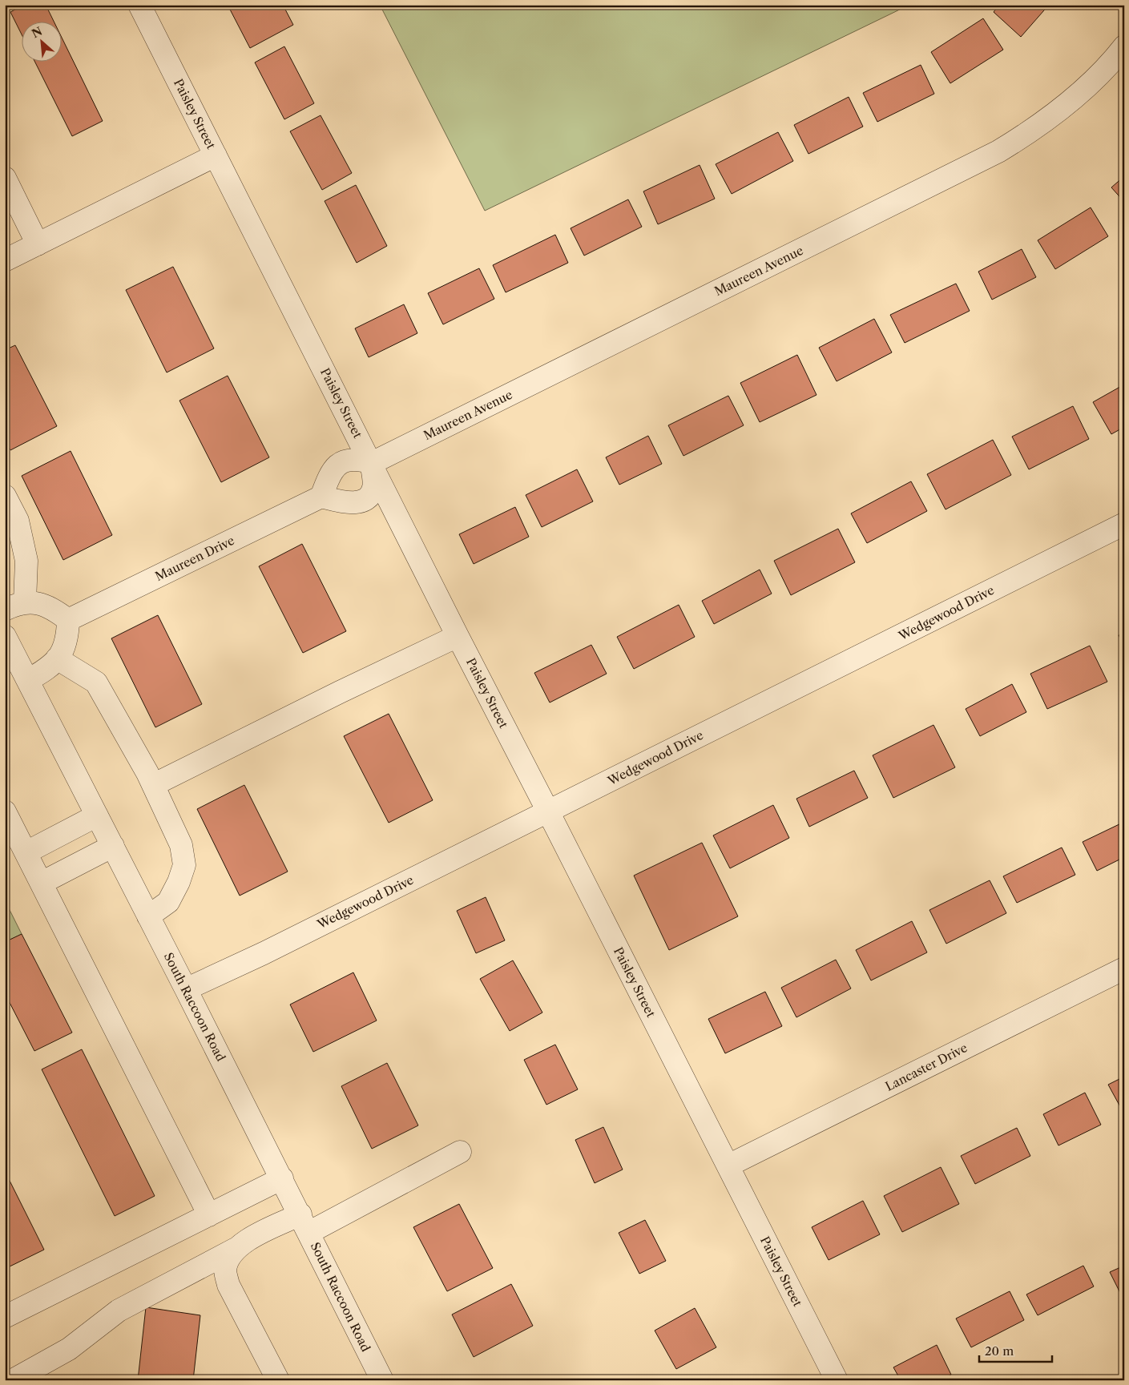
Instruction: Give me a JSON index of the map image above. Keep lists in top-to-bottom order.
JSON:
{
  "streets": {
    "street": [
      "Paisley Street",
      "Maureen Avenue",
      "Maureen Drive",
      "Wedgewood Drive",
      "South Raccoon Road",
      "Lancaster Drive"
    ]
  },
  "crossings": [
    ["Paisley Street", "Maureen Avenue"],
    ["Paisley Street", "Maureen Drive"],
    ["Paisley Street", "Wedgewood Drive"],
    ["Paisley Street", "Lancaster Drive"],
    ["Maureen Avenue", "Maureen Drive"],
    ["Wedgewood Drive", "South Raccoon Road"]
  ],
  "scale_bar": "20 m",
  "north": "top left"
}
